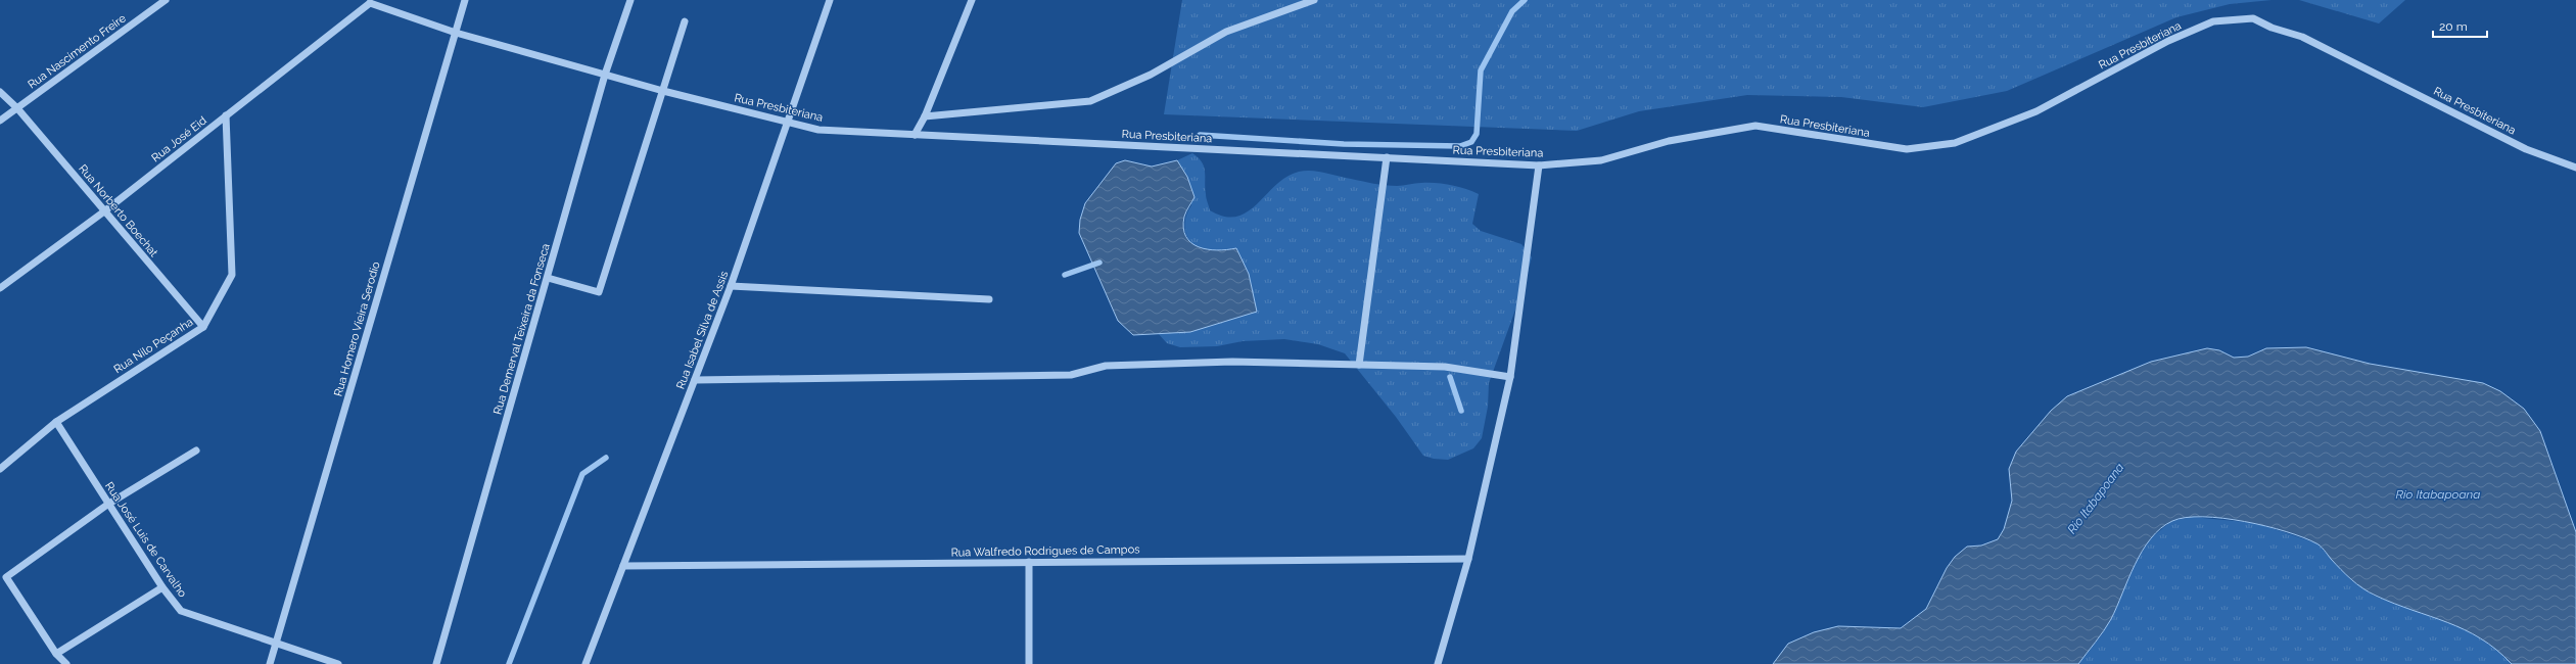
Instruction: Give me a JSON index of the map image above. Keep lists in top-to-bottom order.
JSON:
{
  "streets": {
    "street": [
      "Rua Presbiteriana",
      "Rua Nascimento Freire",
      "Rua José Eid",
      "Rua Norberto Boechat",
      "Rua Homero Vieira Serodio",
      "Rua Demerval Teixeira da Fonseca",
      "Rua Isabel Silva de Assis",
      "Rua Nilo Peçanha",
      "Rua José Luis de Carvalho",
      "Rua Walfredo Rodrigues de Campos"
    ]
  },
  "crossings": [
    ["Rua Presbiteriana", "Rua José Eid"],
    ["Rua Presbiteriana", "Rua Homero Vieira Serodio"],
    ["Rua Presbiteriana", "Rua Demerval Teixeira da Fonseca"],
    ["Rua Presbiteriana", "Rua Isabel Silva de Assis"],
    ["Rua Nascimento Freire", "Rua Norberto Boechat"],
    ["Rua José Eid", "Rua Norberto Boechat"],
    ["Rua José Eid", "Rua Nilo Peçanha"],
    ["Rua Norberto Boechat", "Rua Nilo Peçanha"],
    ["Rua Homero Vieira Serodio", "Rua José Luis de Carvalho"],
    ["Rua Isabel Silva de Assis", "Rua Walfredo Rodrigues de Campos"],
    ["Rua Nilo Peçanha", "Rua José Luis de Carvalho"]
  ],
  "water": ["Rio Itabapoana"],
  "scale_bar": "20 m"
}
